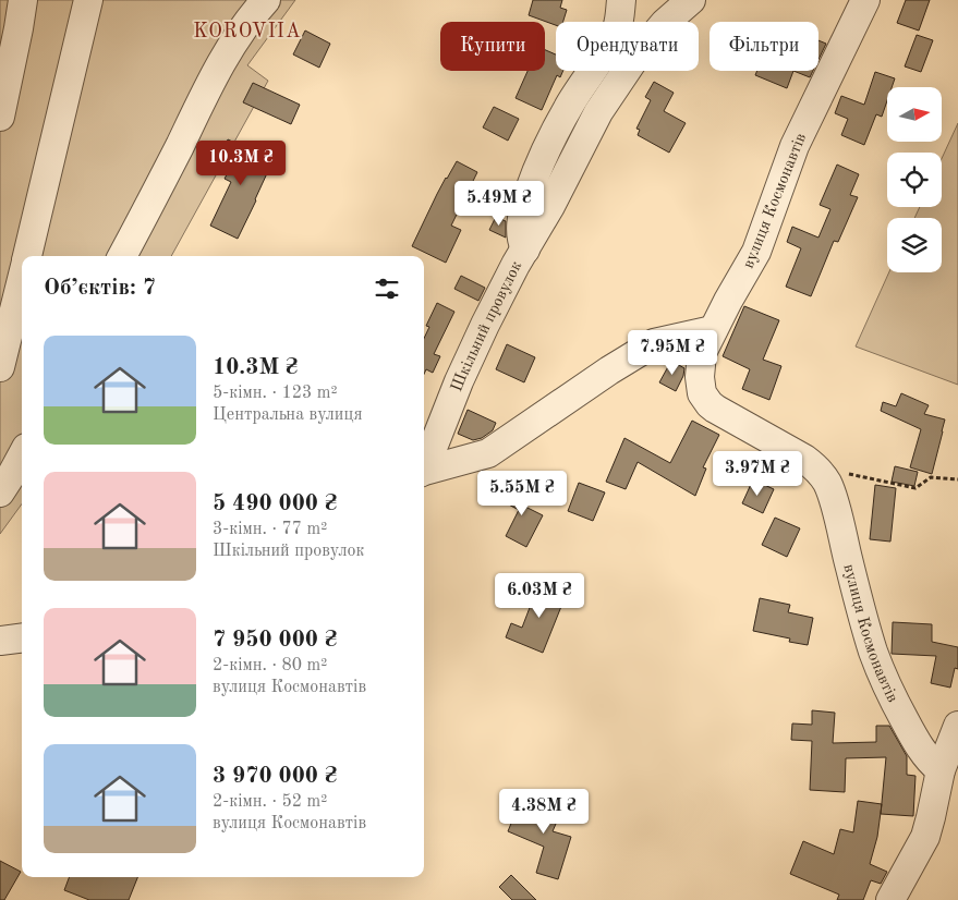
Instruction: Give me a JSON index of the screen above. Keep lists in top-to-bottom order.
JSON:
{
  "streets": {
    "street": ["вулиця Космонавтів", "Шкільний провулок"]
  },
  "districts": ["KOROVIIA"],
  "north": "right",
  "page": {
    "chip": ["Купити", "Орендувати", "Фільтри"],
    "price": [
      "10.3M ₴",
      "5.49M ₴",
      "7.95M ₴",
      "3.97M ₴",
      "5.55M ₴",
      "6.03M ₴",
      "4.38M ₴"
    ],
    "heading": "Об’єктів: 7",
    "list": [
      {
        "name": "10.3M ₴",
        "note": "5-кімн. · 123 m² · Центральна вулиця"
      },
      {
        "name": "5 490 000 ₴",
        "note": "3-кімн. · 77 m² · Шкільний провулок"
      },
      {
        "name": "7 950 000 ₴",
        "note": "2-кімн. · 80 m² · вулиця Космонавтів"
      },
      {
        "name": "3 970 000 ₴",
        "note": "2-кімн. · 52 m² · вулиця Космонавтів"
      }
    ]
  }
}
